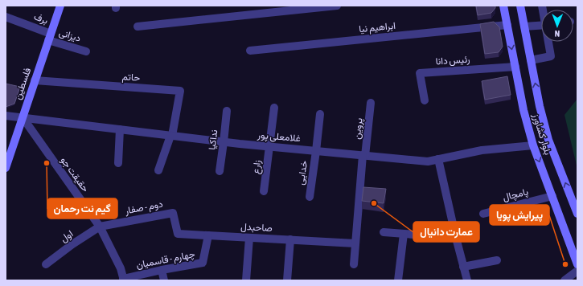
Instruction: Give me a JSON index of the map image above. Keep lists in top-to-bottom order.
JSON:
{
  "streets": {
    "main road": ["فلسطین", "بلوار کشاورز"],
    "street": [
      "برف",
      "ابراهیم نیا",
      "دیزانی",
      "رئیس دانا",
      "حاتم",
      "پروین",
      "غلامعلی پور",
      "نداکیا",
      "زارع",
      "خدایی",
      "حقیقت جو",
      "پامچال",
      "دوم - صفار",
      "صاحبدل",
      "اول",
      "چهارم - قاسمیان"
    ]
  },
  "crossings": [
    ["برف", "دیزانی"],
    ["برف", "فلسطین"],
    ["ابراهیم نیا", "بلوار کشاورز"],
    ["دیزانی", "فلسطین"],
    ["رئیس دانا", "بلوار کشاورز"],
    ["حاتم", "فلسطین"],
    ["حاتم", "غلامعلی پور"],
    ["فلسطین", "غلامعلی پور"],
    ["فلسطین", "حقیقت جو"],
    ["پروین", "غلامعلی پور"],
    ["بلوار کشاورز", "غلامعلی پور"],
    ["بلوار کشاورز", "پامچال"],
    ["غلامعلی پور", "نداکیا"],
    ["غلامعلی پور", "زارع"],
    ["غلامعلی پور", "خدایی"],
    ["غلامعلی پور", "حقیقت جو"],
    ["حقیقت جو", "دوم - صفار"],
    ["حقیقت جو", "اول"],
    ["حقیقت جو", "چهارم - قاسمیان"],
    ["دوم - صفار", "صاحبدل"],
    ["دوم - صفار", "اول"],
    ["صاحبدل", "چهارم - قاسمیان"]
  ],
  "places": ["گیم نت رحمان", "عمارت دانیال", "پیرایش پویا"],
  "north": "bottom"
}
